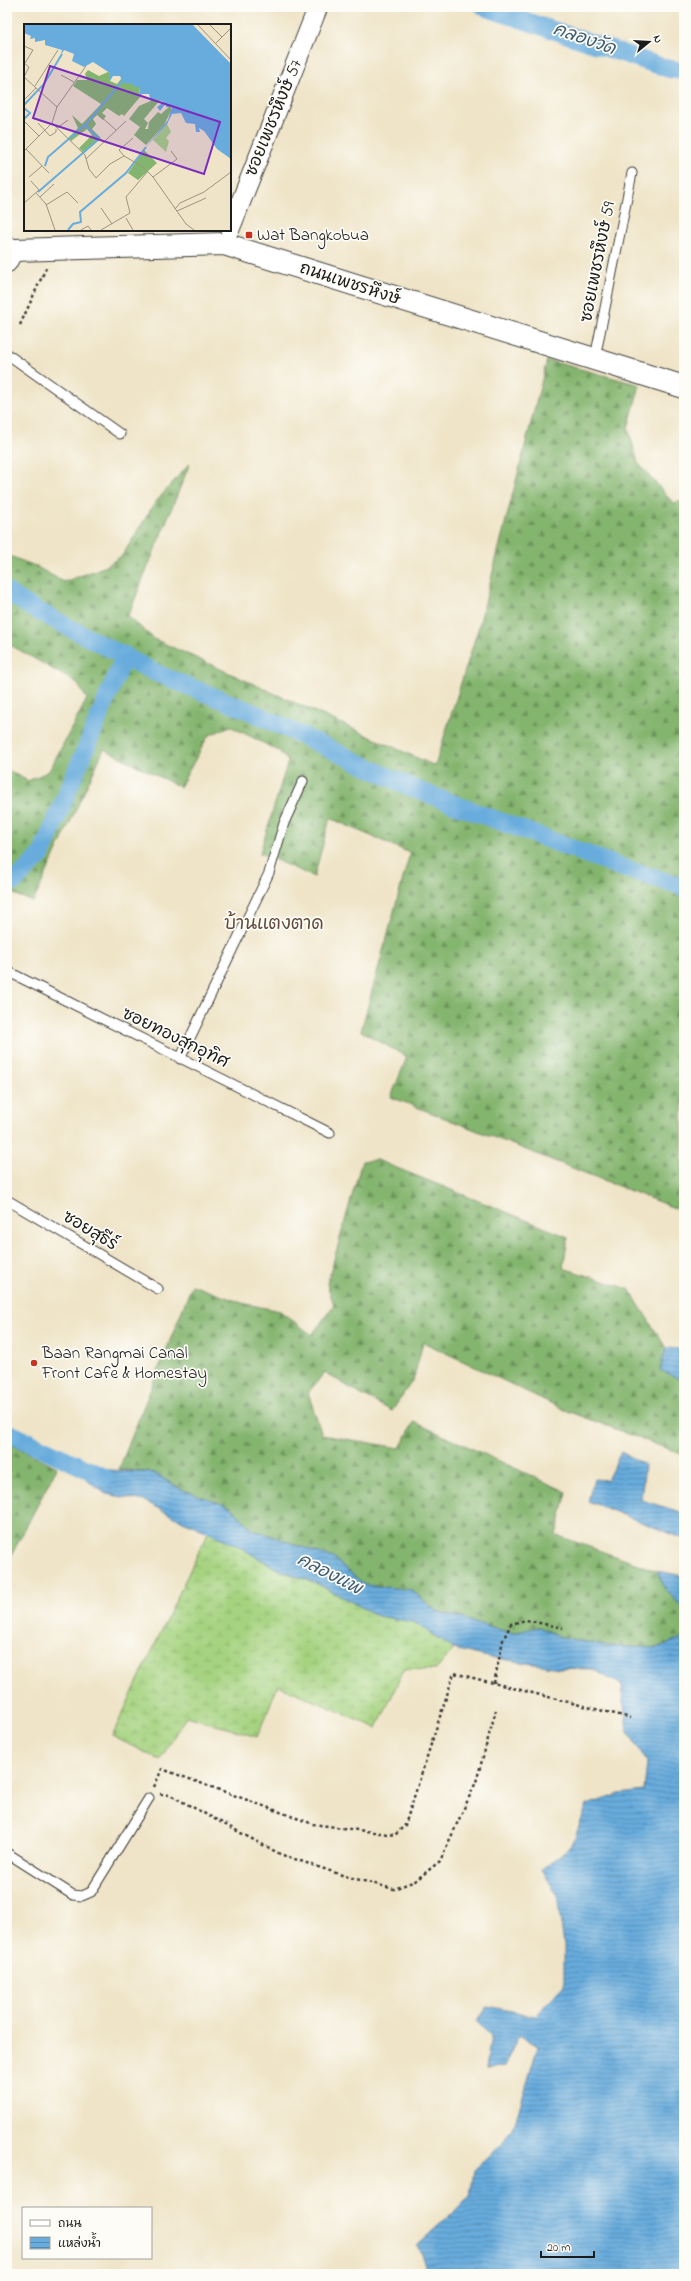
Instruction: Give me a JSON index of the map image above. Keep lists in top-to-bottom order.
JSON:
{
  "streets": {
    "main road": ["ถนนเพชรหึงษ์"],
    "street": ["ซอยเพชรหึงษ์ 57"],
    "lane": ["ซอยเพชรหึงษ์ 59", "ซอยทองสุกอุทิศ", "ซอยสุธีร์"]
  },
  "crossings": [
    ["ซอยเพชรหึงษ์ 59", "ถนนเพชรหึงษ์"]
  ],
  "districts": ["บ้านแตงตาด"],
  "water": ["คลองวัด", "คลองแพ"],
  "places": {
    "transit": ["Wat Bangkobua"],
    "other": ["Baan Rangmai Canal Front Cafe & Homestay"]
  },
  "legend": ["ถนน", "แหล่งน้ำ"],
  "scale_bar": "20 m",
  "north": "right"
}
